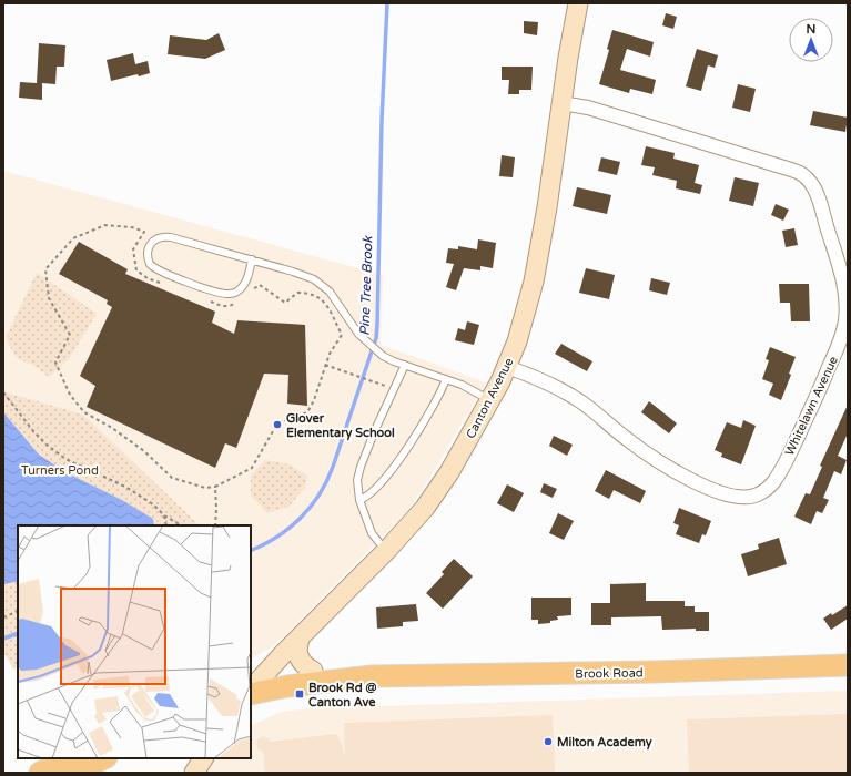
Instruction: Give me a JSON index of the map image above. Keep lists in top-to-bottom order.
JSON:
{
  "streets": {
    "main road": ["Brook Road"],
    "street": ["Canton Avenue", "Whitelawn Avenue"]
  },
  "crossings": [
    ["Canton Avenue", "Whitelawn Avenue"],
    ["Canton Avenue", "Brook Road"]
  ],
  "water": ["Pine Tree Brook"],
  "parks": ["Turners Pond"],
  "places": {
    "other": ["Glover Elementary School", "Milton Academy"],
    "transit": ["Brook Rd @ Canton Ave"]
  },
  "north": "top"
}
